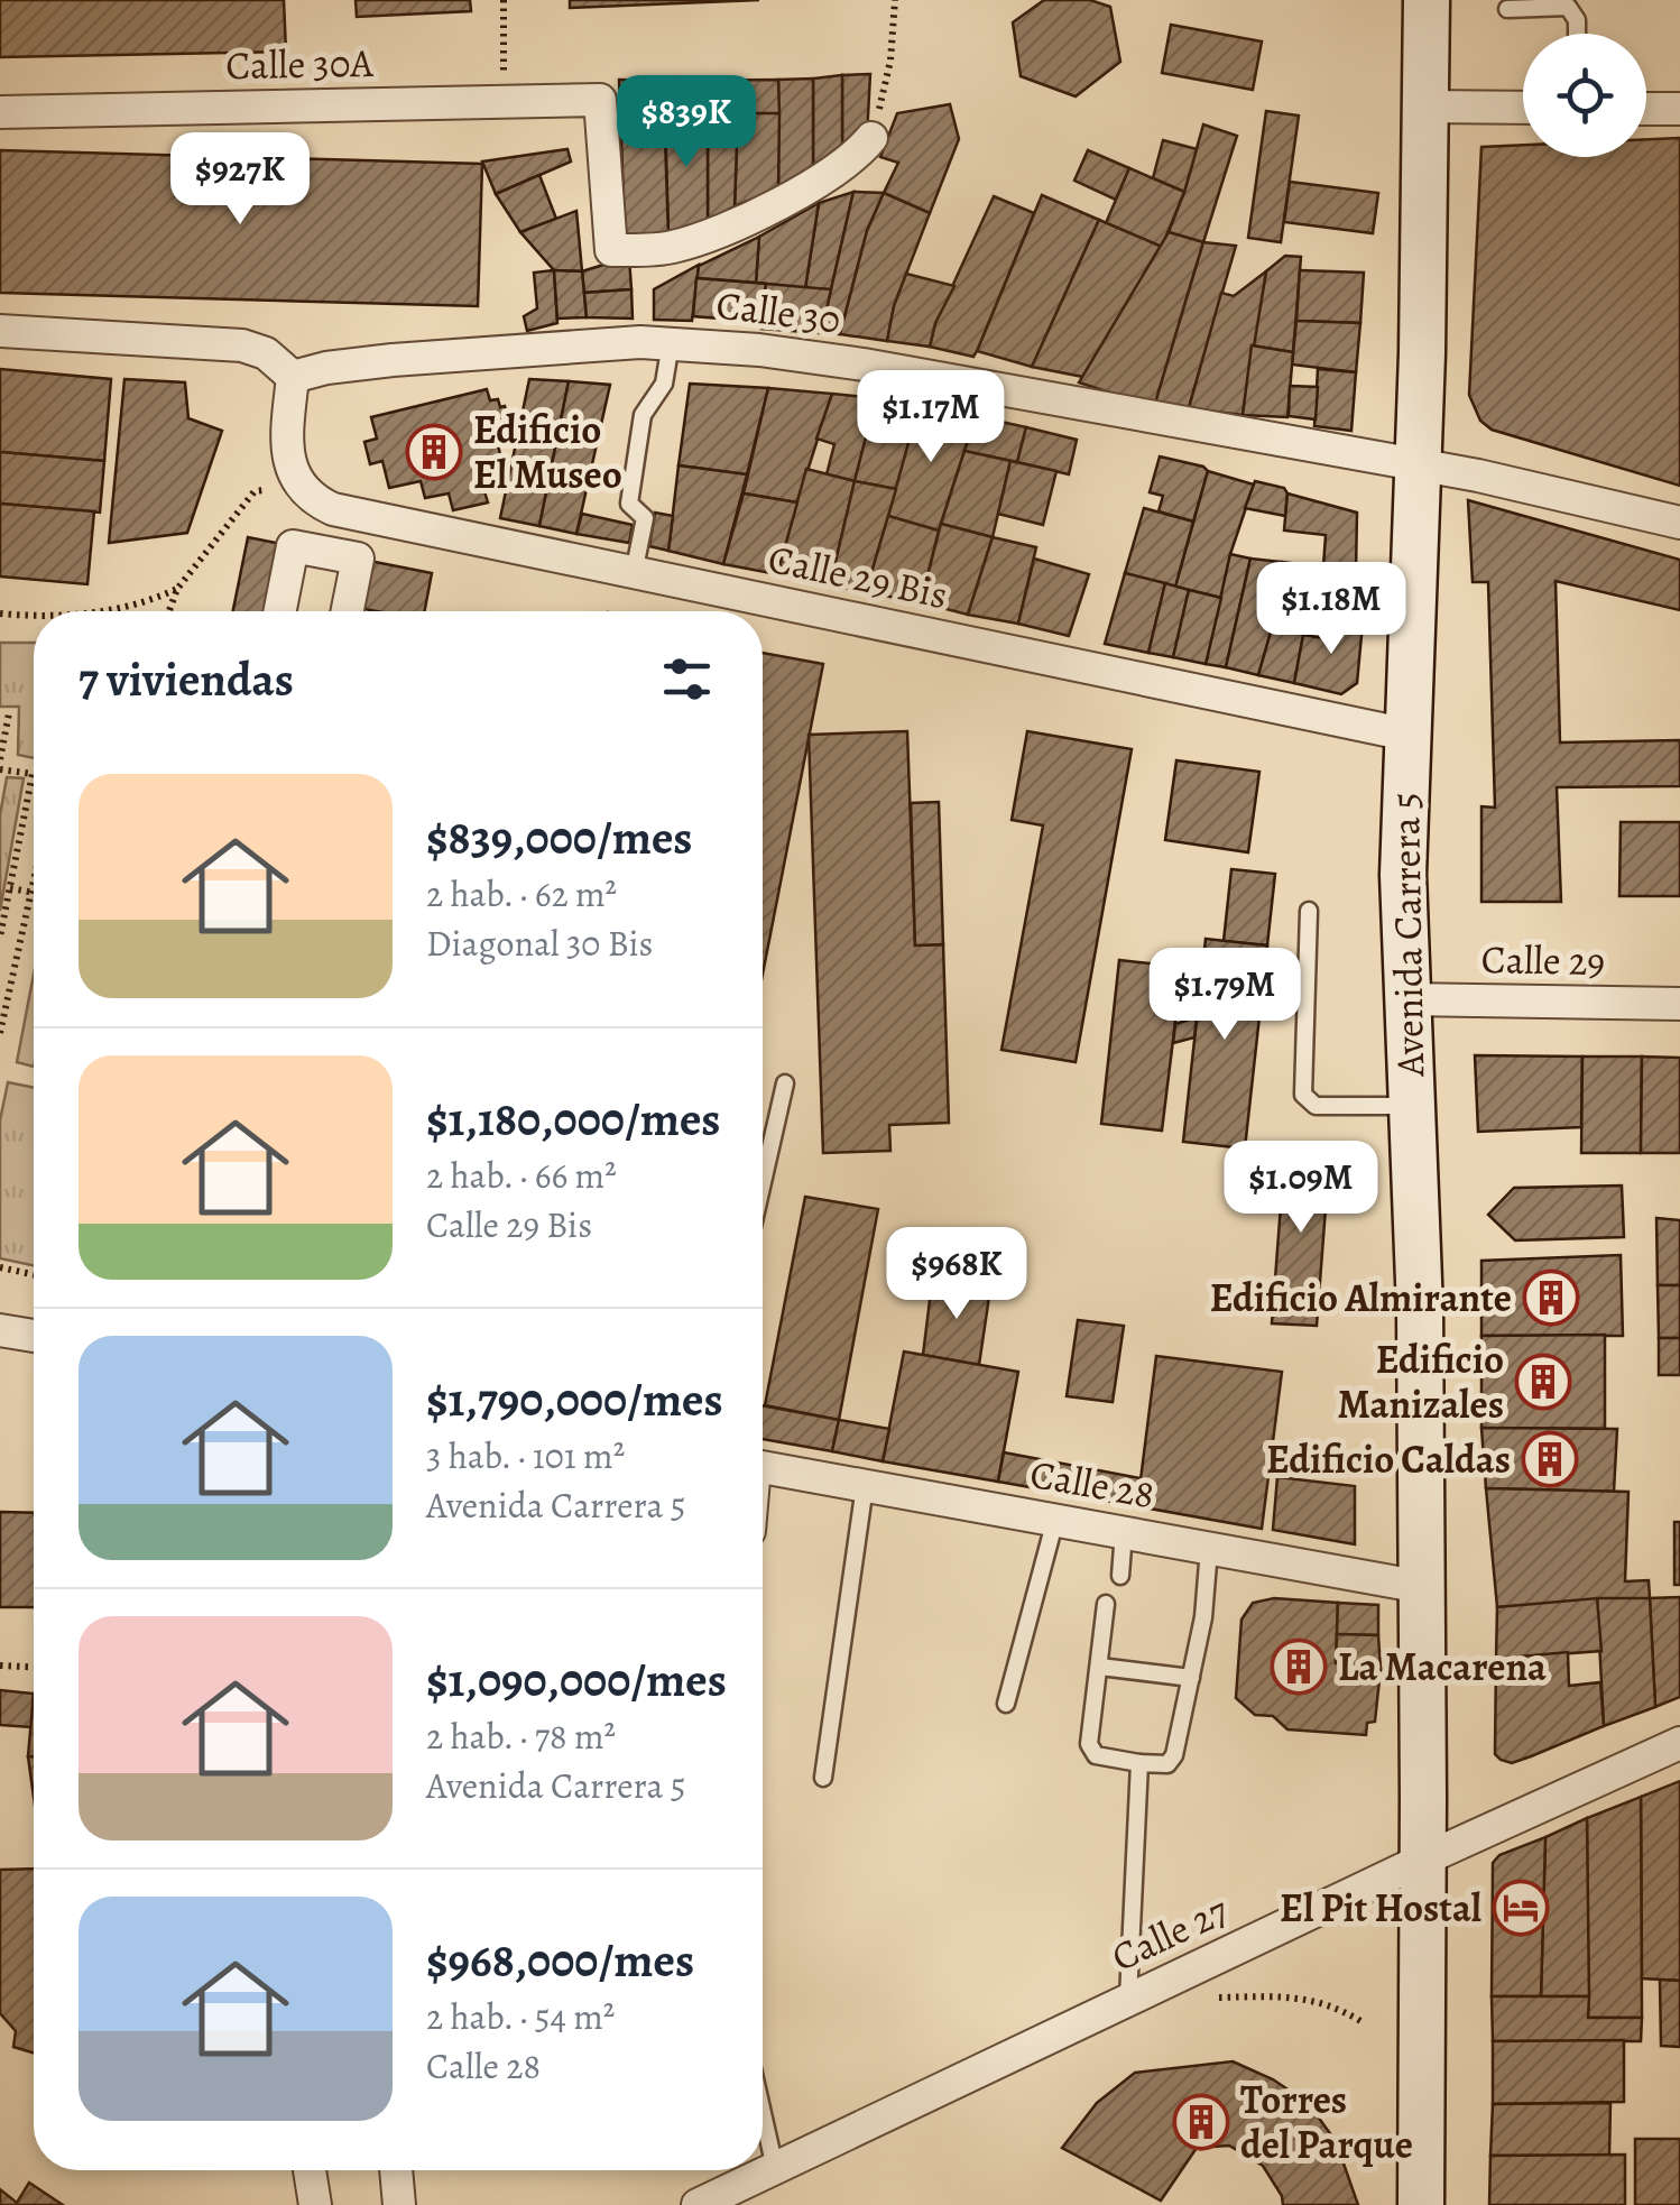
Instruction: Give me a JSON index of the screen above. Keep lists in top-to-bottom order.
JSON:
{
  "streets": {
    "main road": ["Avenida Carrera 5"],
    "street": [
      "Calle 30A",
      "Calle 30",
      "Calle 29 Bis",
      "Calle 29",
      "Calle 28",
      "Calle 27"
    ]
  },
  "crossings": [
    ["Calle 30", "Avenida Carrera 5"],
    ["Calle 29 Bis", "Avenida Carrera 5"],
    ["Avenida Carrera 5", "Calle 29"],
    ["Avenida Carrera 5", "Calle 28"],
    ["Avenida Carrera 5", "Calle 27"]
  ],
  "places": {
    "building": [
      "Edificio El Museo",
      "Edificio Almirante",
      "Edificio Manizales",
      "Edificio Caldas",
      "La Macarena",
      "Torres del Parque"
    ],
    "hotel": ["El Pit Hostal"]
  },
  "page": {
    "price": [
      "$839K",
      "$927K",
      "$1.17M",
      "$1.18M",
      "$1.79M",
      "$1.09M",
      "$968K"
    ],
    "heading": "7 viviendas",
    "list": [
      {
        "name": "$839,000/mes",
        "note": "2 hab. · 62 m² · Diagonal 30 Bis"
      },
      {
        "name": "$1,180,000/mes",
        "note": "2 hab. · 66 m² · Calle 29 Bis"
      },
      {
        "name": "$1,790,000/mes",
        "note": "3 hab. · 101 m² · Avenida Carrera 5"
      },
      {
        "name": "$1,090,000/mes",
        "note": "2 hab. · 78 m² · Avenida Carrera 5"
      },
      {
        "name": "$968,000/mes",
        "note": "2 hab. · 54 m² · Calle 28"
      }
    ]
  }
}
